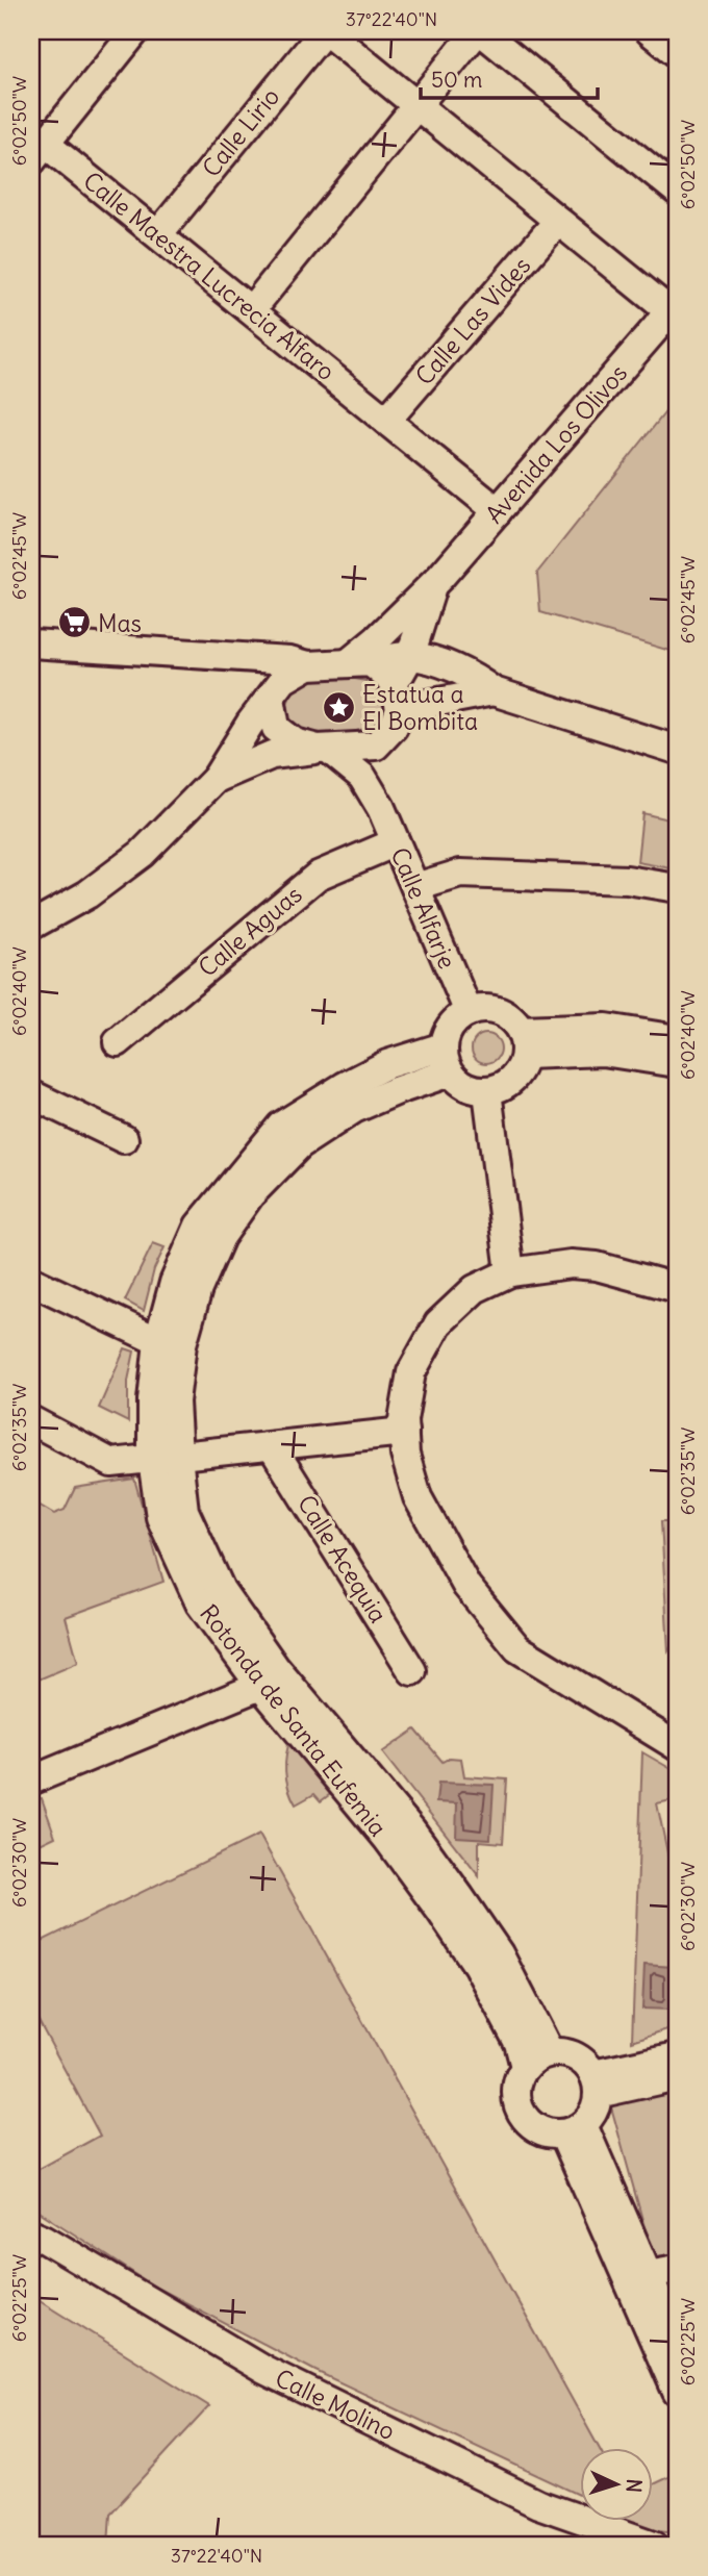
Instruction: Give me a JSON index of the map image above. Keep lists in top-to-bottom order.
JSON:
{
  "streets": {
    "street": [
      "Calle Lirio",
      "Calle Maestra Lucrecia Alfaro",
      "Calle Las Vides",
      "Avenida Los Olivos",
      "Calle Alfarje",
      "Calle Aguas",
      "Calle Acequia",
      "Rotonda de Santa Eufemia",
      "Calle Molino"
    ]
  },
  "crossings": [
    ["Calle Lirio", "Calle Maestra Lucrecia Alfaro"],
    ["Calle Maestra Lucrecia Alfaro", "Calle Las Vides"],
    ["Calle Maestra Lucrecia Alfaro", "Avenida Los Olivos"],
    ["Avenida Los Olivos", "Calle Alfarje"],
    ["Calle Alfarje", "Calle Aguas"],
    ["Calle Alfarje", "Rotonda de Santa Eufemia"]
  ],
  "places": {
    "supermarket": ["Mas"],
    "place": ["Estatua a El Bombita"]
  },
  "scale_bar": "50 m",
  "north": "right",
  "coordinates": [
    "37°22'40\"N",
    "6°02'50\"W",
    "6°02'45\"W",
    "6°02'40\"W",
    "6°02'35\"W",
    "6°02'30\"W",
    "6°02'25\"W"
  ]
}
